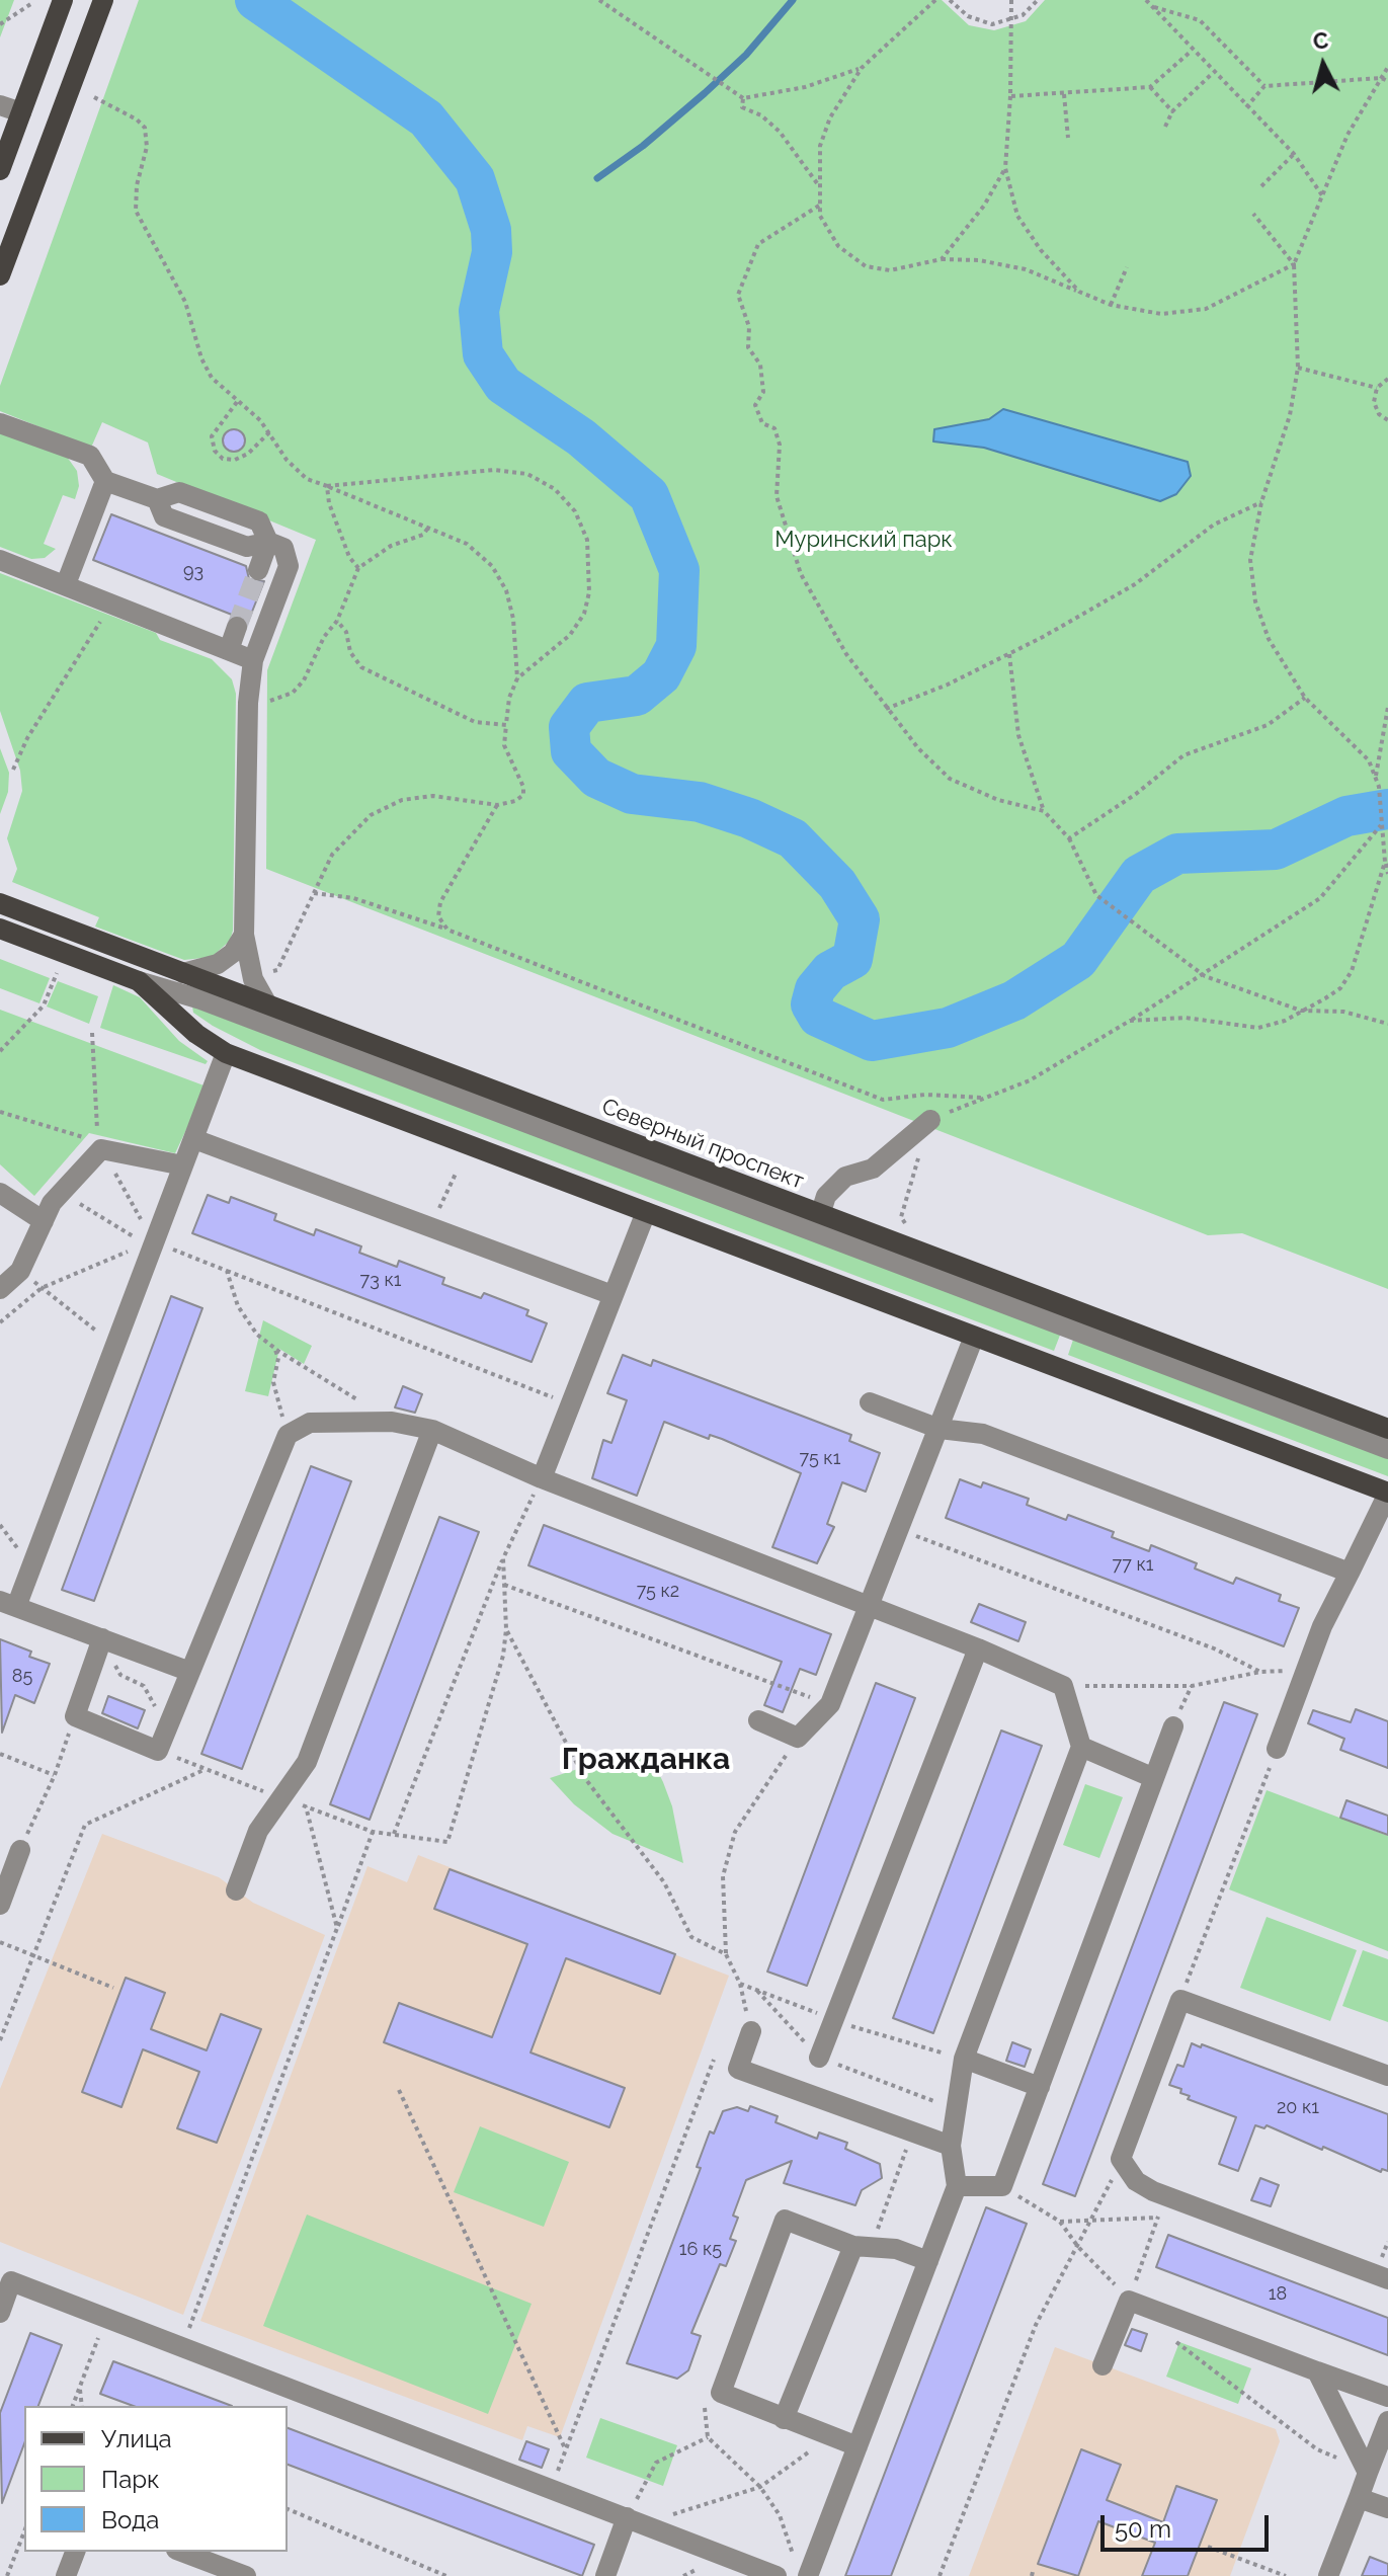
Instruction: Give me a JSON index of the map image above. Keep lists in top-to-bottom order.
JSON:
{
  "streets": {
    "main road": ["Северный проспект"]
  },
  "districts": ["Гражданка"],
  "parks": ["Муринский парк"],
  "house_numbers": [
    "93",
    "73 к1",
    "75 к1",
    "77 к1",
    "75 к2",
    "85",
    "20 к1",
    "16 к5",
    "18"
  ],
  "legend": ["Улица", "Парк", "Вода"],
  "scale_bar": "50 m",
  "north": "top"
}
